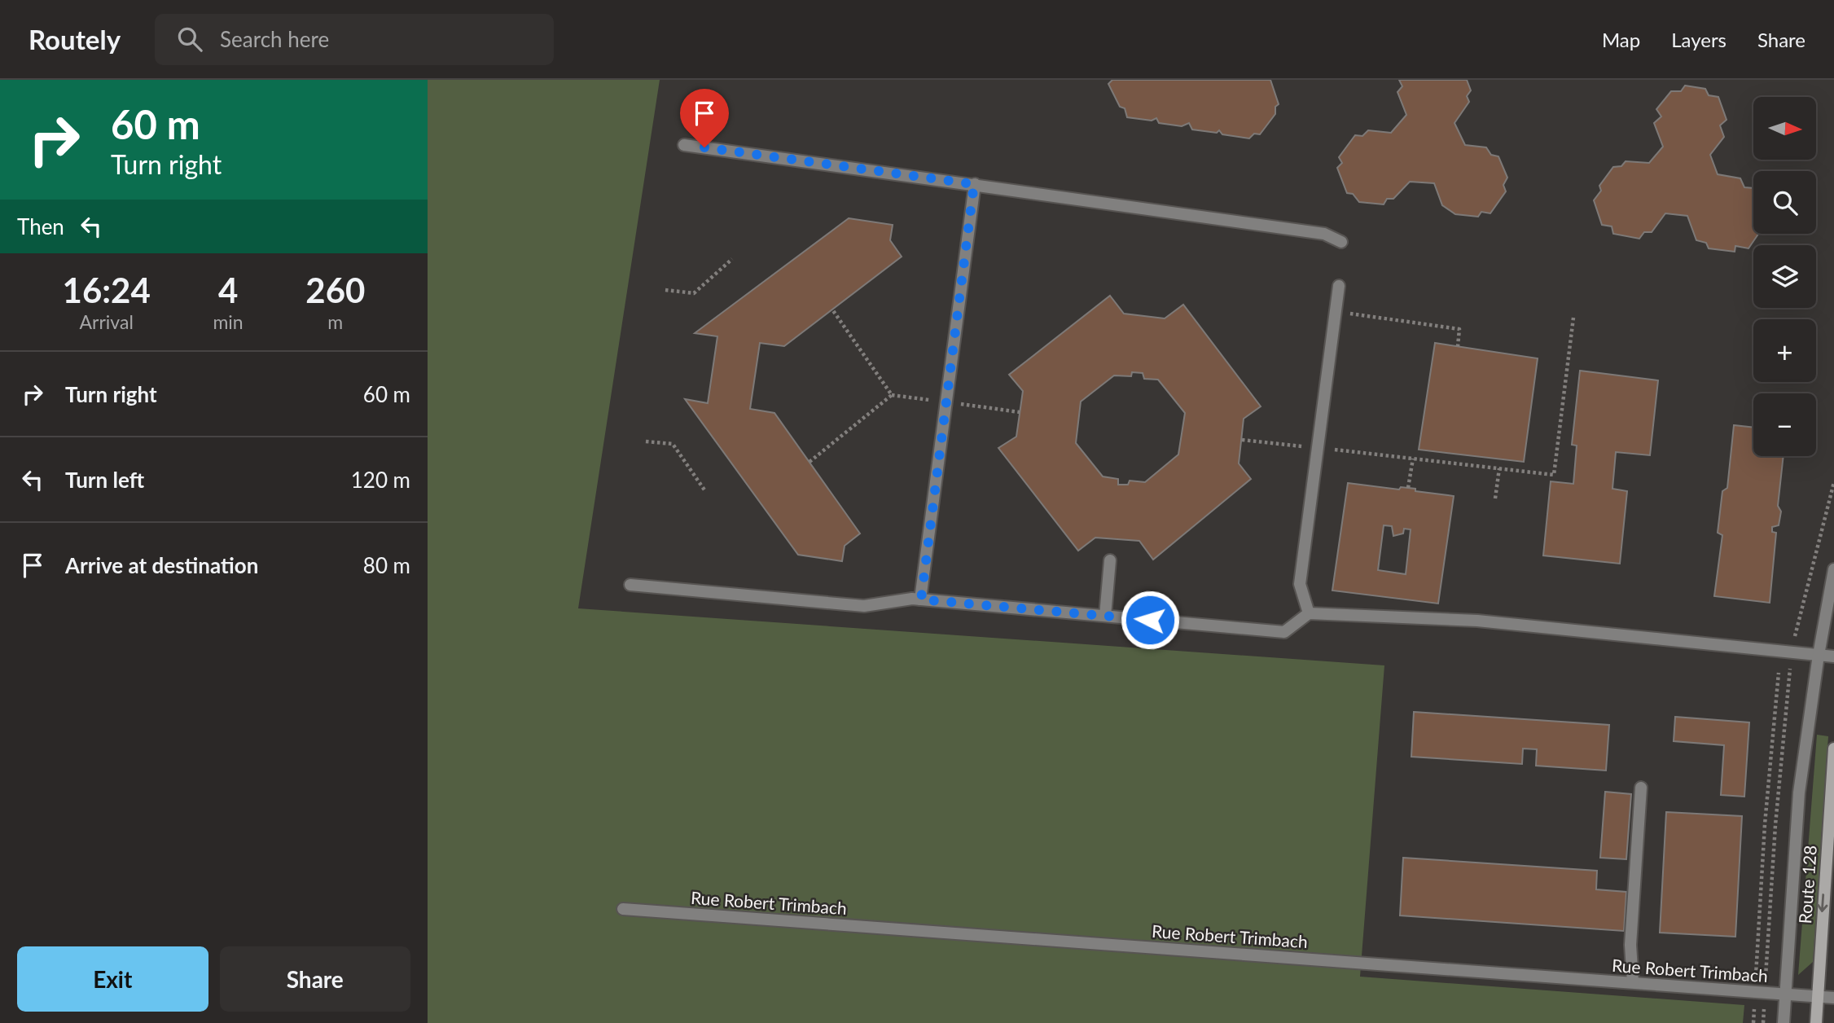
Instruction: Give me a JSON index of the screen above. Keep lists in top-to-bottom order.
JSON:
{
  "streets": {
    "main road": ["Route 128"],
    "street": ["Rue Robert Trimbach"]
  },
  "crossings": [
    ["Route 128", "Rue Robert Trimbach"]
  ],
  "one_way": ["Route 128"],
  "north": "right",
  "page": {
    "header": "Routely",
    "search": "Search here",
    "nav": ["Map", "Layers", "Share"],
    "turn": ["60 m", "Turn right"],
    "map_buttons": ["+", "−"],
    "then": "Then",
    "eta": [
      "16:24",
      "Arrival",
      "4",
      "min",
      "260",
      "m"
    ],
    "list": [
      {
        "name": "Turn right",
        "value": "60 m"
      },
      {
        "name": "Turn left",
        "value": "120 m"
      },
      {
        "name": "Arrive at destination",
        "value": "80 m"
      }
    ],
    "buttons": ["Exit", "Share"]
  }
}
